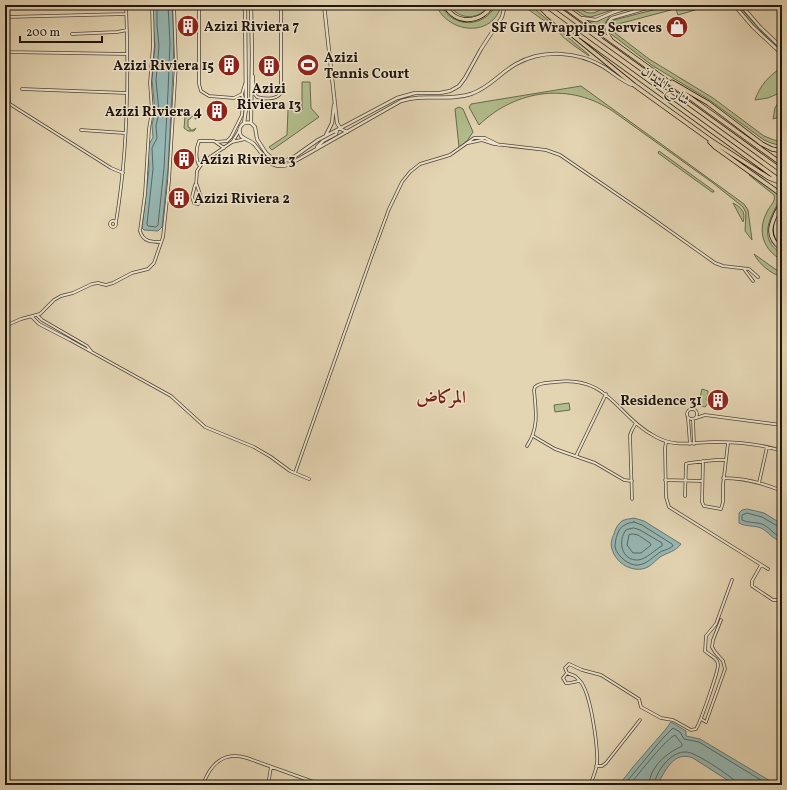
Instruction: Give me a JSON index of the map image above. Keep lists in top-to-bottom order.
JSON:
{
  "streets": {
    "main road": ["شارع الميدان"]
  },
  "districts": ["المركاض"],
  "places": {
    "building": [
      "Azizi Riviera 7",
      "Azizi Riviera 15",
      "Azizi Riviera 13",
      "Azizi Riviera 4",
      "Azizi Riviera 3",
      "Azizi Riviera 2",
      "Residence 31"
    ],
    "shop": ["SF Gift Wrapping Services"],
    "sports": ["Azizi Tennis Court"]
  },
  "scale_bar": "200 m"
}
